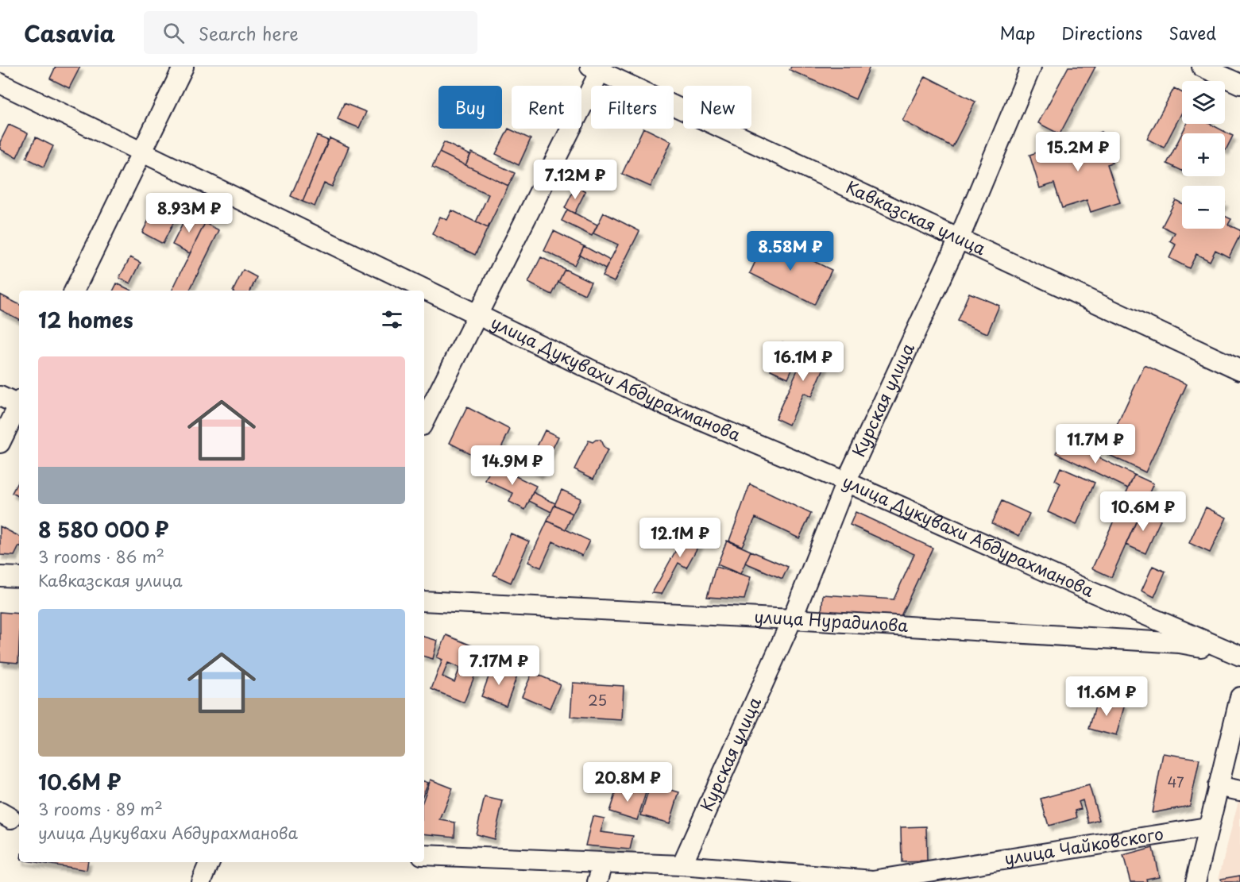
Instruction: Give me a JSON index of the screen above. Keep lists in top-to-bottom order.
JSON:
{
  "streets": {
    "street": [
      "Кавказская улица",
      "улица Дукувахи Абдурахманова",
      "Курская улица",
      "улица Нурадилова",
      "улица Чайковского"
    ]
  },
  "crossings": [
    ["Кавказская улица", "Курская улица"],
    ["улица Дукувахи Абдурахманова", "Курская улица"],
    ["улица Дукувахи Абдурахманова", "улица Нурадилова"],
    ["Курская улица", "улица Нурадилова"],
    ["Курская улица", "улица Чайковского"]
  ],
  "house_numbers": ["25", "47"],
  "page": {
    "header": "Casavia",
    "search": "Search here",
    "nav": ["Map", "Directions", "Saved"],
    "map_buttons": ["+", "−"],
    "chip": [
      "Buy",
      "Rent",
      "Filters",
      "New"
    ],
    "price": [
      "15.2M ₽",
      "7.12M ₽",
      "8.93M ₽",
      "8.58M ₽",
      "16.1M ₽",
      "11.7M ₽",
      "14.9M ₽",
      "10.6M ₽",
      "12.1M ₽",
      "7.17M ₽",
      "11.6M ₽",
      "20.8M ₽"
    ],
    "heading": "12 homes",
    "list": [
      {
        "name": "8 580 000 ₽",
        "note": "3 rooms · 86 m² · Кавказская улица"
      },
      {
        "name": "10.6M ₽",
        "note": "3 rooms · 89 m² · улица Дукувахи Абдурахманова"
      }
    ]
  }
}
